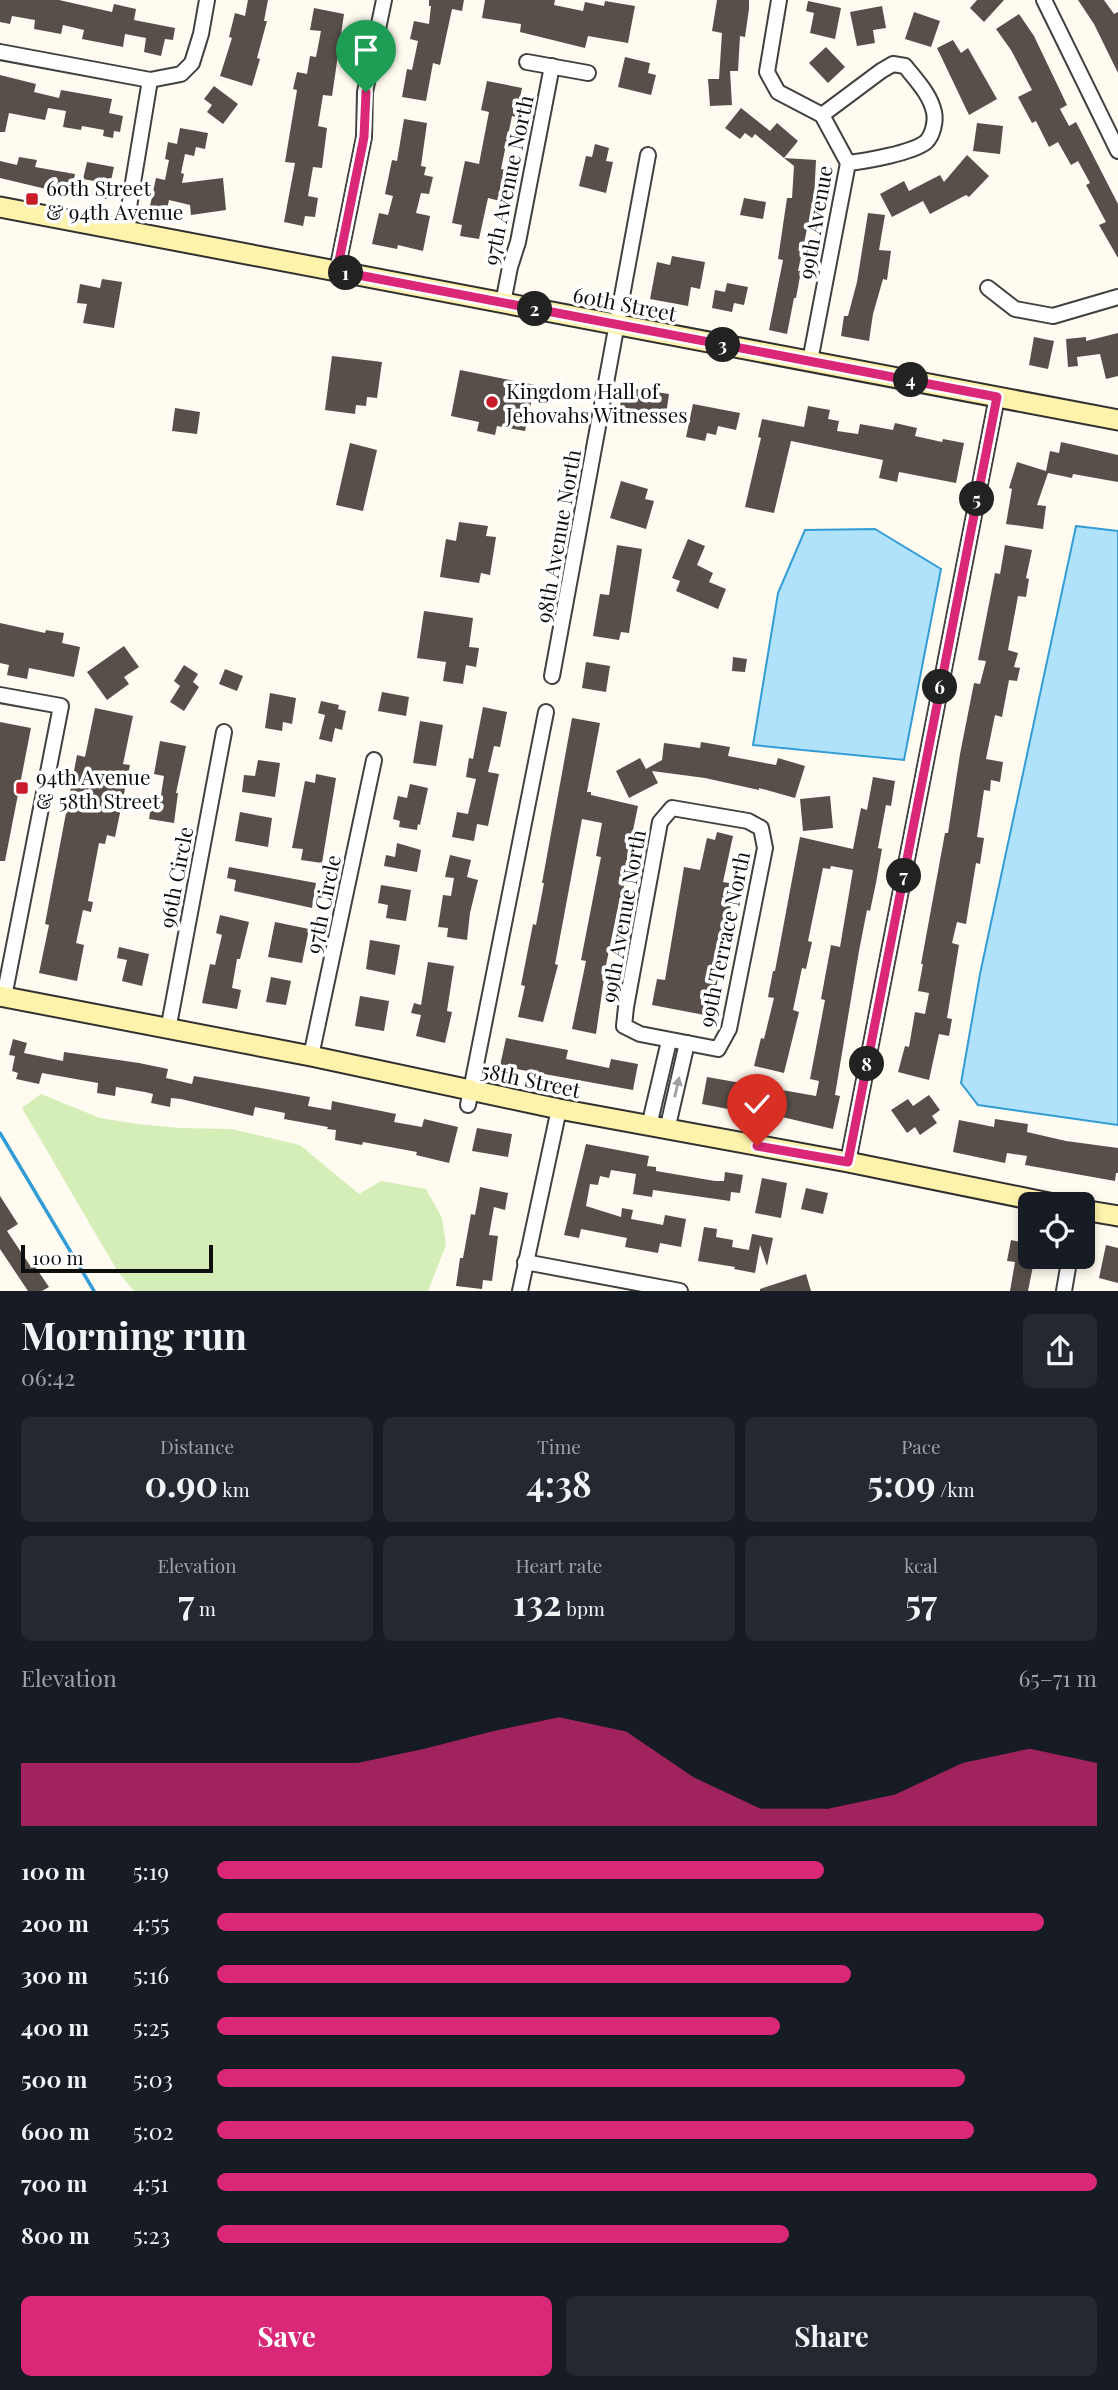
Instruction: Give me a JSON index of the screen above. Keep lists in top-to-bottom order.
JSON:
{
  "streets": {
    "street": [
      "97th Avenue North",
      "99th Avenue",
      "60th Street",
      "98th Avenue North",
      "96th Circle",
      "97th Circle",
      "99th Avenue North",
      "99th Terrace North",
      "58th Street"
    ]
  },
  "crossings": [
    ["97th Avenue North", "60th Street"],
    ["99th Avenue", "60th Street"],
    ["60th Street", "98th Avenue North"],
    ["96th Circle", "58th Street"],
    ["97th Circle", "58th Street"],
    ["99th Avenue North", "99th Terrace North"]
  ],
  "places": {
    "transit": ["60th Street & 94th Avenue", "94th Avenue & 58th Street"],
    "other": ["Kingdom Hall of Jehovahs Witnesses"]
  },
  "scale_bar": "100 m",
  "page": {
    "pins": [
      "1",
      "2",
      "3",
      "4",
      "5",
      "6",
      "7",
      "8"
    ],
    "scale": "100 m",
    "heading": ["Morning run", "06:42"],
    "stats": [
      ["Distance", "0.90 km"],
      ["Time", "4:38"],
      ["Pace", "5:09 /km"],
      ["Elevation", "7 m"],
      ["Heart rate", "132 bpm"],
      ["kcal", "57"]
    ],
    "chart": ["Elevation", "65–71 m"],
    "list": [
      {
        "name": "100 m",
        "note": "5:19"
      },
      {
        "name": "200 m",
        "note": "4:55"
      },
      {
        "name": "300 m",
        "note": "5:16"
      },
      {
        "name": "400 m",
        "note": "5:25"
      },
      {
        "name": "500 m",
        "note": "5:03"
      },
      {
        "name": "600 m",
        "note": "5:02"
      },
      {
        "name": "700 m",
        "note": "4:51"
      },
      {
        "name": "800 m",
        "note": "5:23"
      }
    ],
    "buttons": ["Save", "Share"]
  }
}
